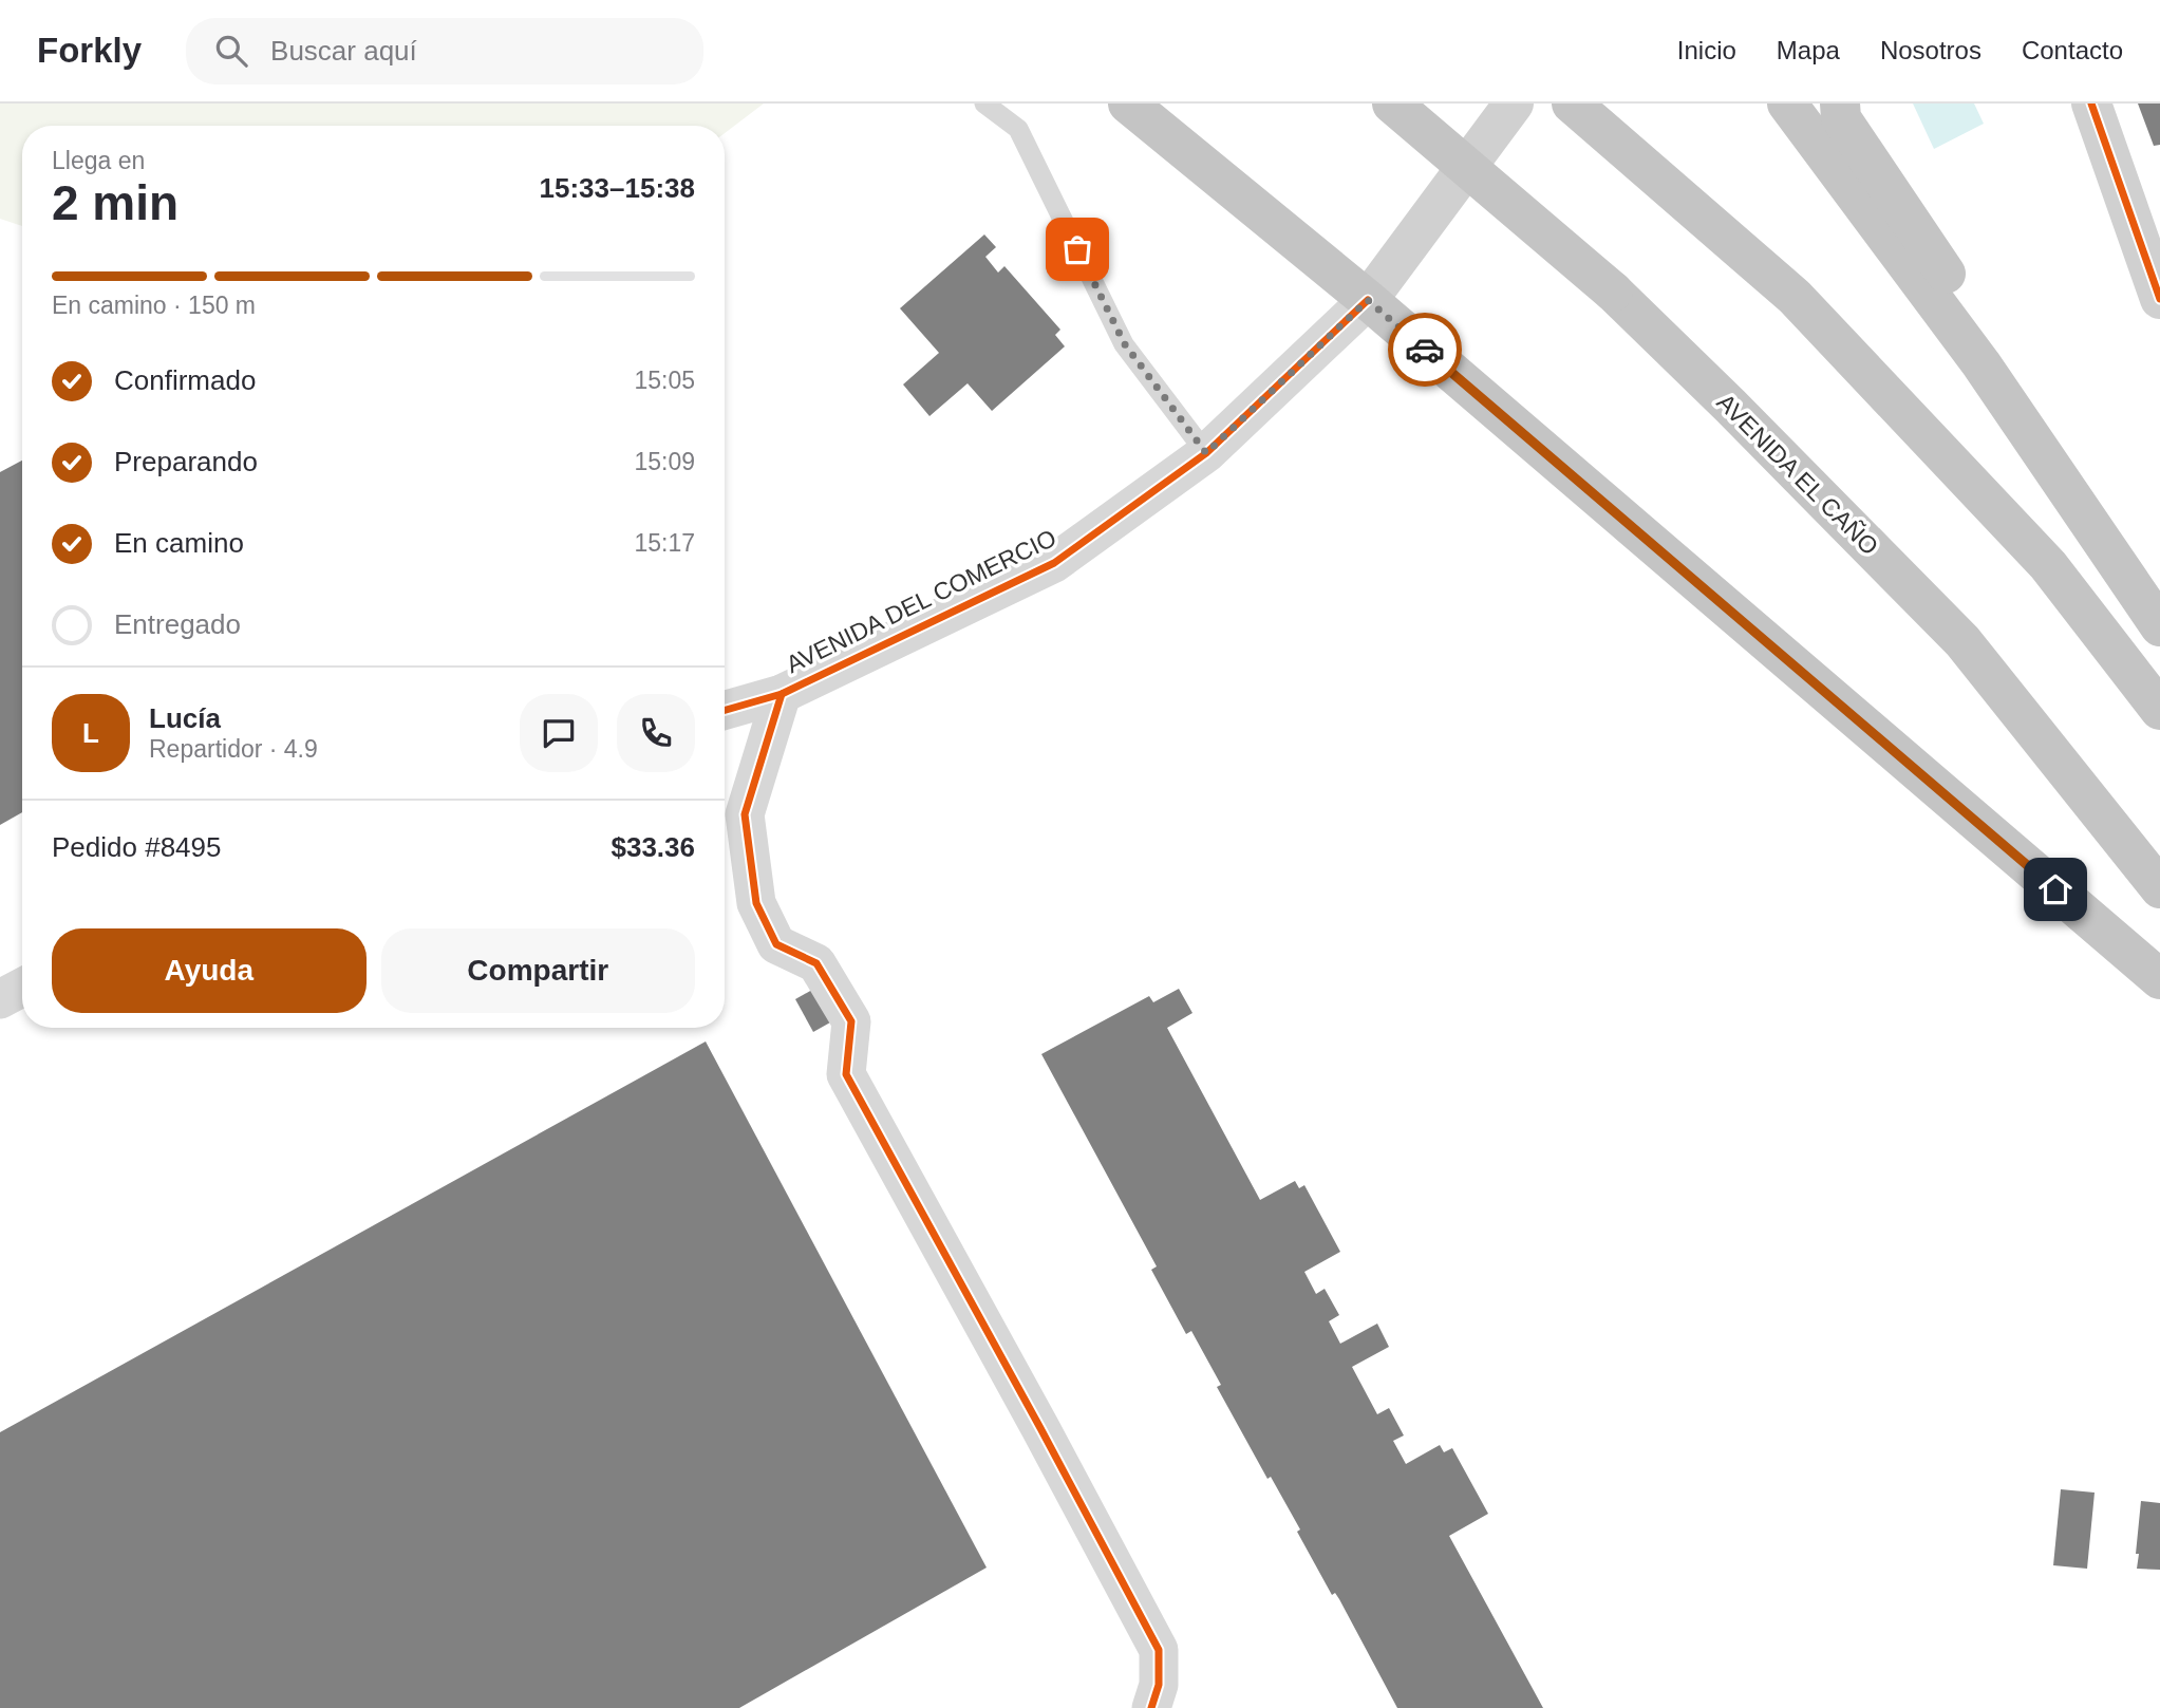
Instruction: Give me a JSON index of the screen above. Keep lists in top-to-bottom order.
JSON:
{
  "streets": {
    "highway": ["AVENIDA EL CAÑO"],
    "street": ["AVENIDA DEL COMERCIO"]
  },
  "page": {
    "header": "Forkly",
    "search": "Buscar aquí",
    "nav": [
      "Inicio",
      "Mapa",
      "Nosotros",
      "Contacto"
    ],
    "heading": ["2 min", "Llega en", "15:33–15:38"],
    "panel": [
      "Lucía",
      "Repartidor · 4.9",
      "Pedido #8495",
      "$33.36"
    ],
    "bar": "En camino · 150 m",
    "list": [
      ["Confirmado", "15:05"],
      ["Preparando", "15:09"],
      ["En camino", "15:17"],
      "Entregado"
    ],
    "round": "L",
    "buttons": ["Ayuda", "Compartir"]
  }
}
